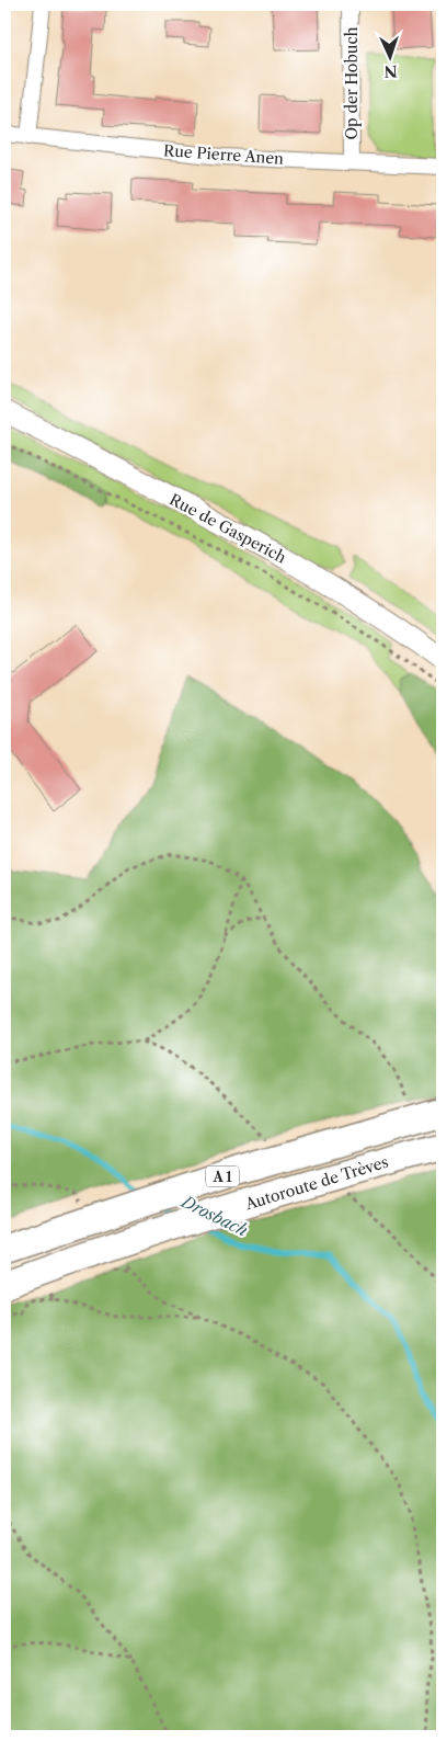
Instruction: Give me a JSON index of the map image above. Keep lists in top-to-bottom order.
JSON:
{
  "streets": {
    "highway": ["A 1", "Autoroute de Trèves"],
    "main road": ["Rue de Gasperich"],
    "street": ["Op der Hobuch", "Rue Pierre Anen"]
  },
  "crossings": [
    ["Op der Hobuch", "Rue Pierre Anen"]
  ],
  "water": ["Drosbach"],
  "north": "bottom"
}
